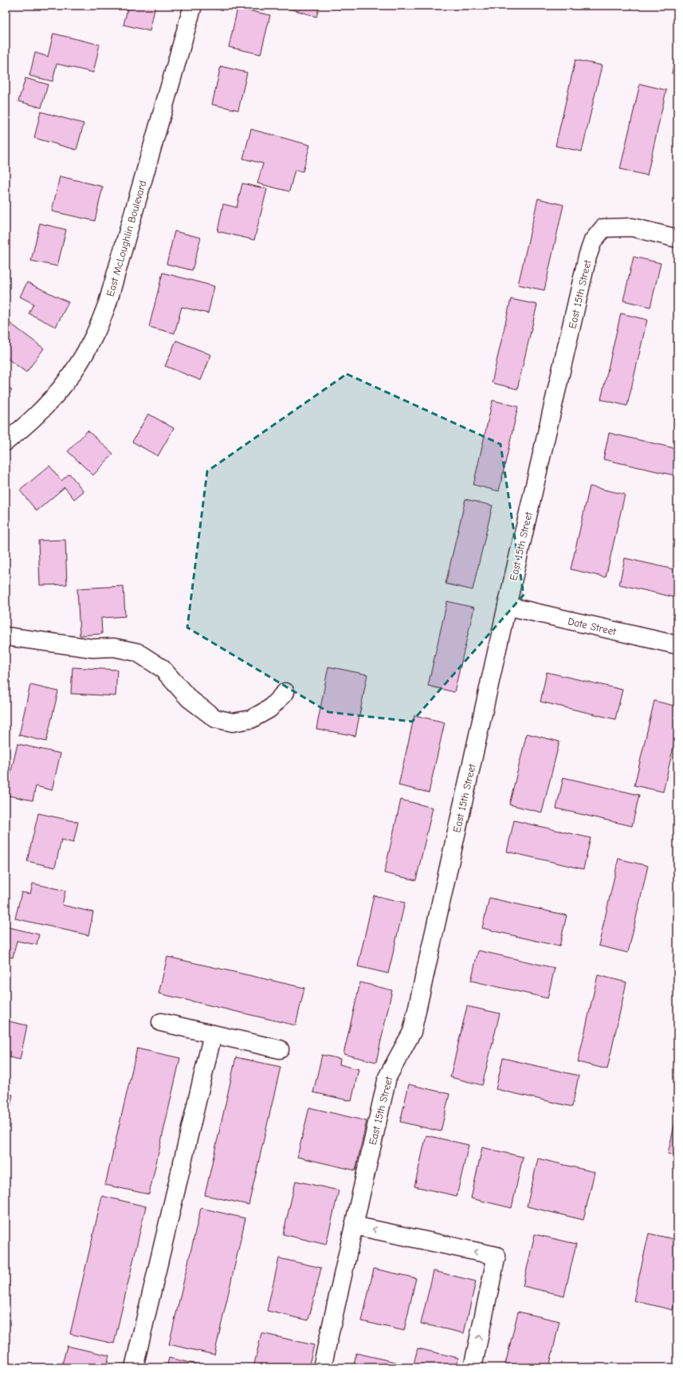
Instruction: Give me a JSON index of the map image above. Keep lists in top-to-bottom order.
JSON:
{
  "streets": {
    "street": ["East McLoughlin Boulevard", "East 15th Street", "Date Street"]
  },
  "crossings": [
    ["East 15th Street", "Date Street"]
  ]
}
